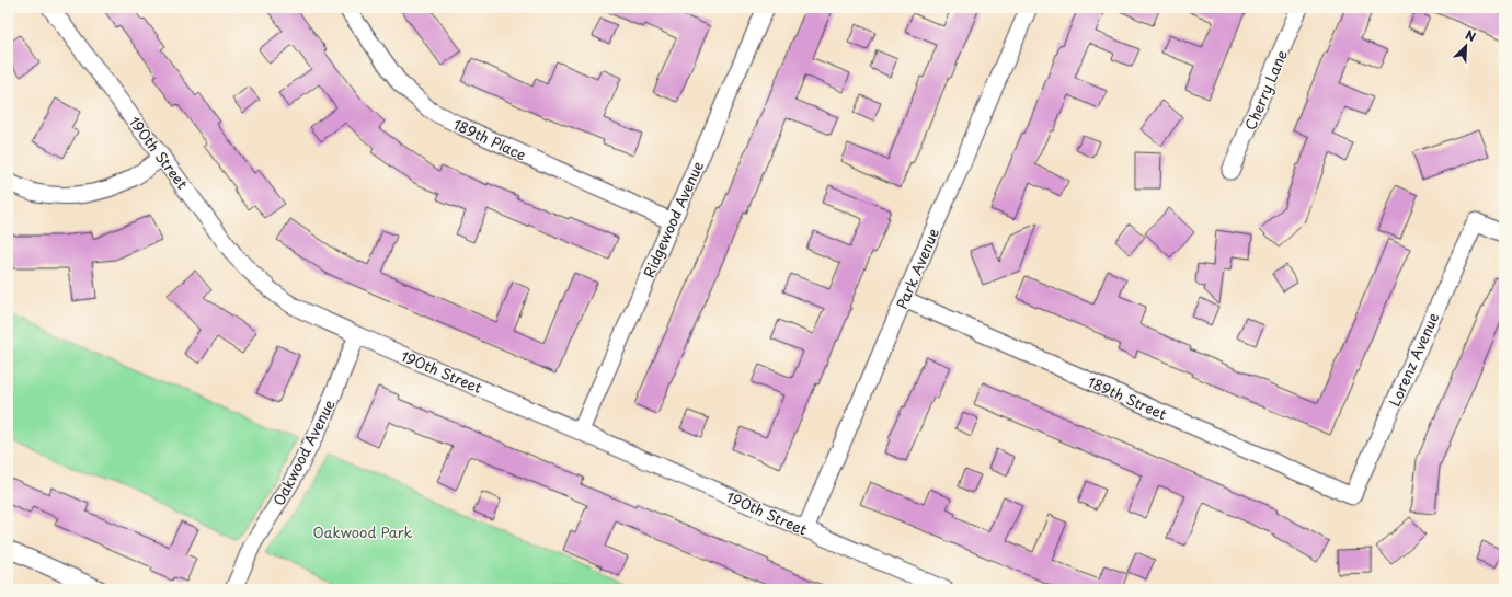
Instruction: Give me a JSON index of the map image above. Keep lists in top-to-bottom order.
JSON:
{
  "streets": {
    "street": [
      "Cherry Lane",
      "189th Place",
      "190th Street",
      "Ridgewood Avenue",
      "Park Avenue",
      "Lorenz Avenue",
      "189th Street",
      "Oakwood Avenue"
    ]
  },
  "crossings": [
    ["189th Place", "Ridgewood Avenue"],
    ["190th Street", "Ridgewood Avenue"],
    ["190th Street", "Park Avenue"],
    ["190th Street", "Oakwood Avenue"],
    ["Park Avenue", "189th Street"],
    ["Lorenz Avenue", "189th Street"]
  ],
  "parks": ["Oakwood Park"],
  "north": "top right"
}
